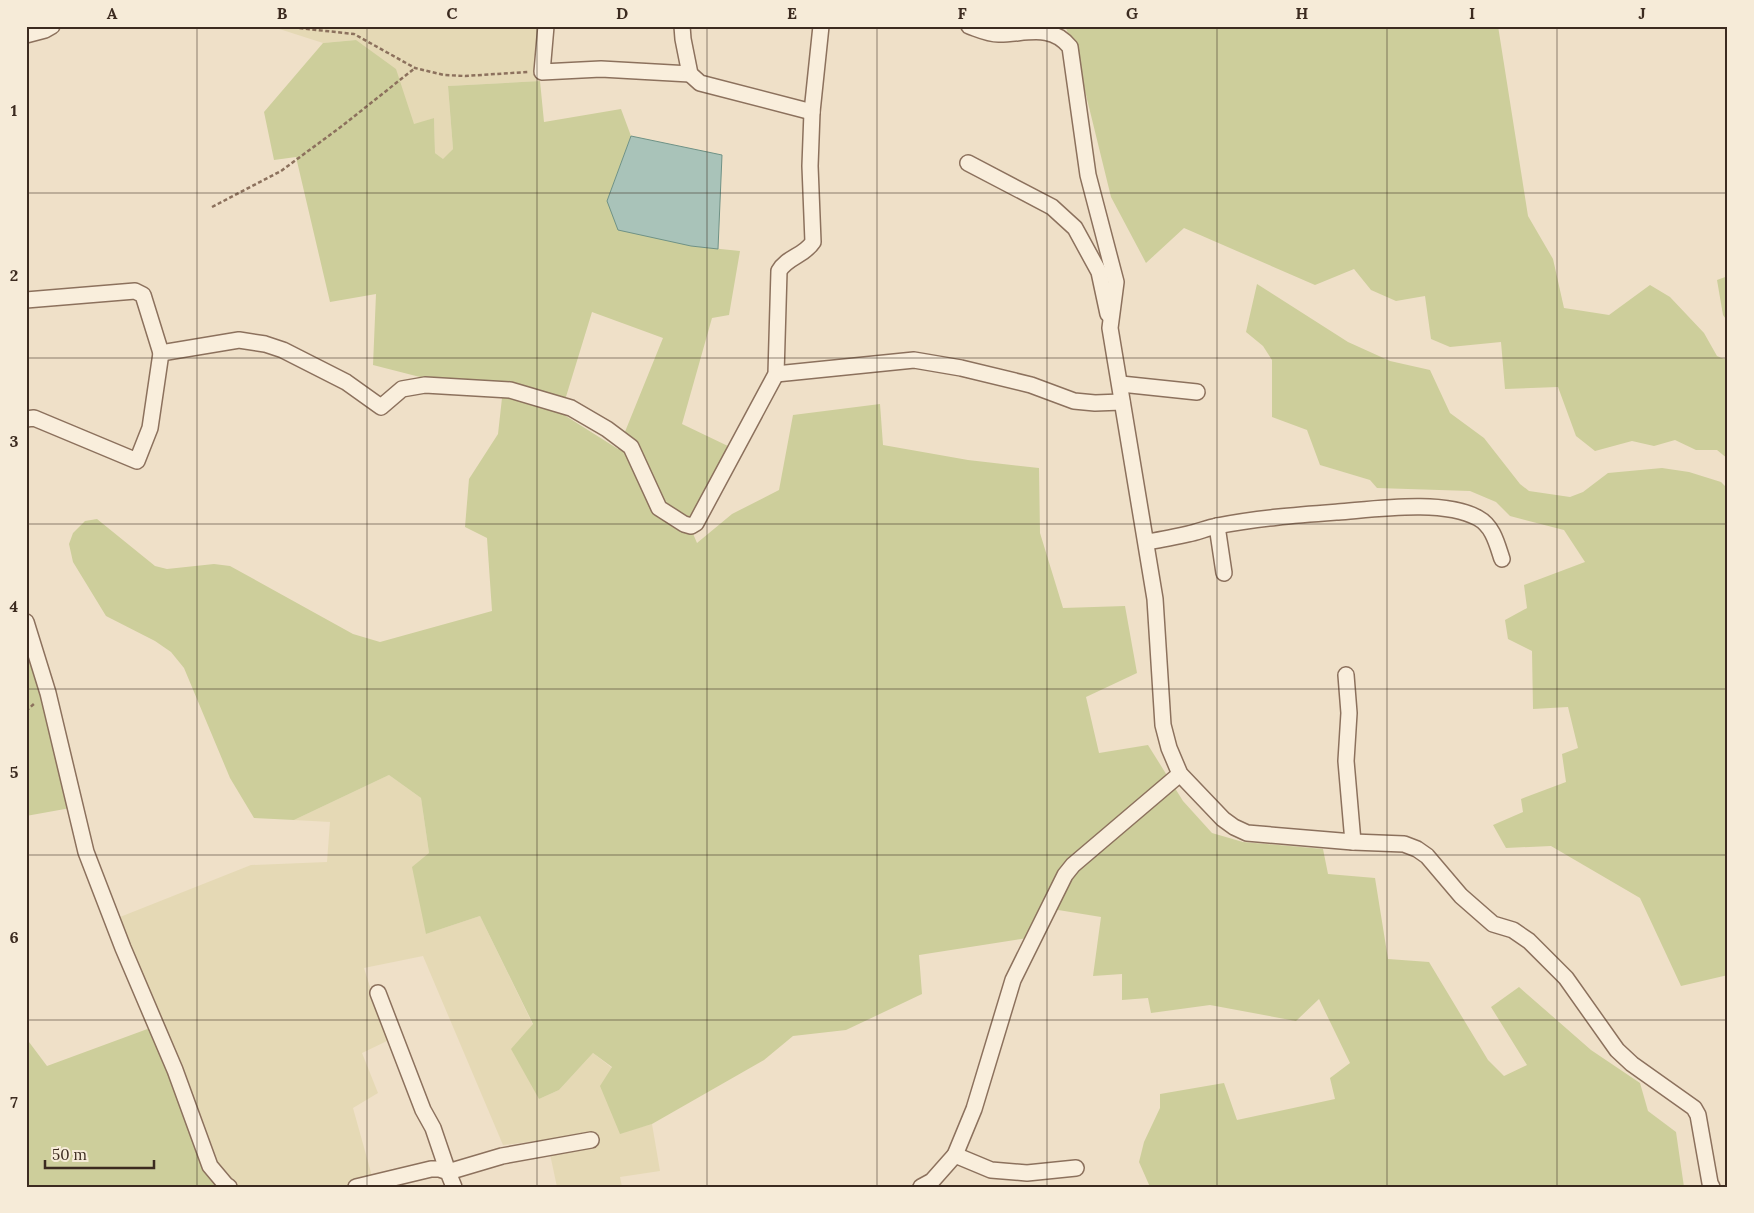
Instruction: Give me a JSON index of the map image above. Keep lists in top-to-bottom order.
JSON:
{
  "scale_bar": "50 m",
  "grid": {
    "columns": [
      "A",
      "B",
      "C",
      "D",
      "E",
      "F",
      "G",
      "H",
      "I",
      "J"
    ],
    "rows": [
      "1",
      "2",
      "3",
      "4",
      "5",
      "6",
      "7"
    ]
  }
}
